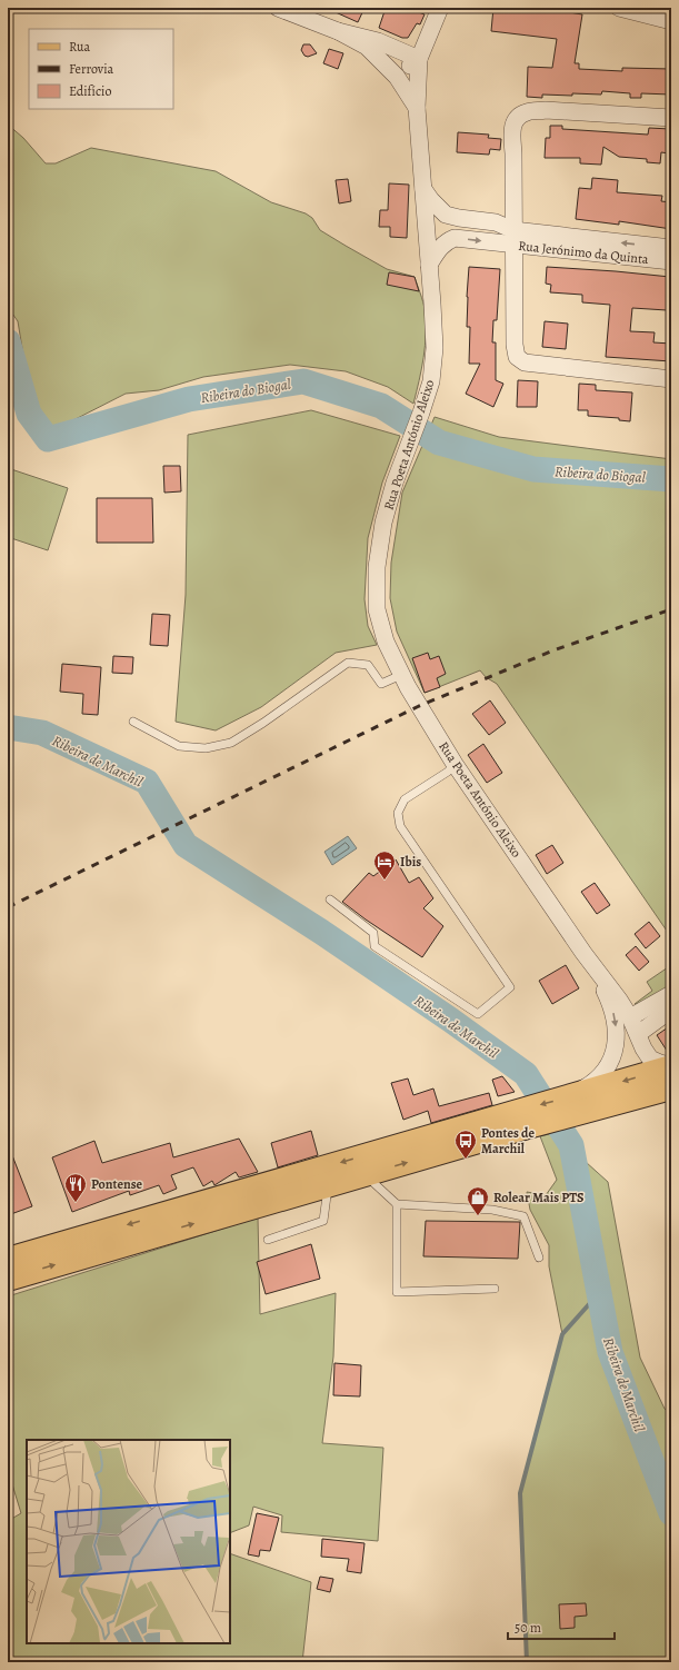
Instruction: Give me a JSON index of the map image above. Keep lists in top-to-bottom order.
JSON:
{
  "streets": {
    "street": ["Rua Jerónimo da Quinta", "Rua Poeta António Aleixo"]
  },
  "crossings": [
    ["Rua Jerónimo da Quinta", "Rua Poeta António Aleixo"]
  ],
  "water": ["Ribeira do Biogal", "Ribeira de Marchil"],
  "places": {
    "hotel": ["Ibis"],
    "bus stop": ["Pontes de Marchil"],
    "restaurant": ["Pontense"],
    "shop": ["Rolear Mais PTS"]
  },
  "legend": ["Rua", "Ferrovia", "Edifício"],
  "scale_bar": "50 m"
}
